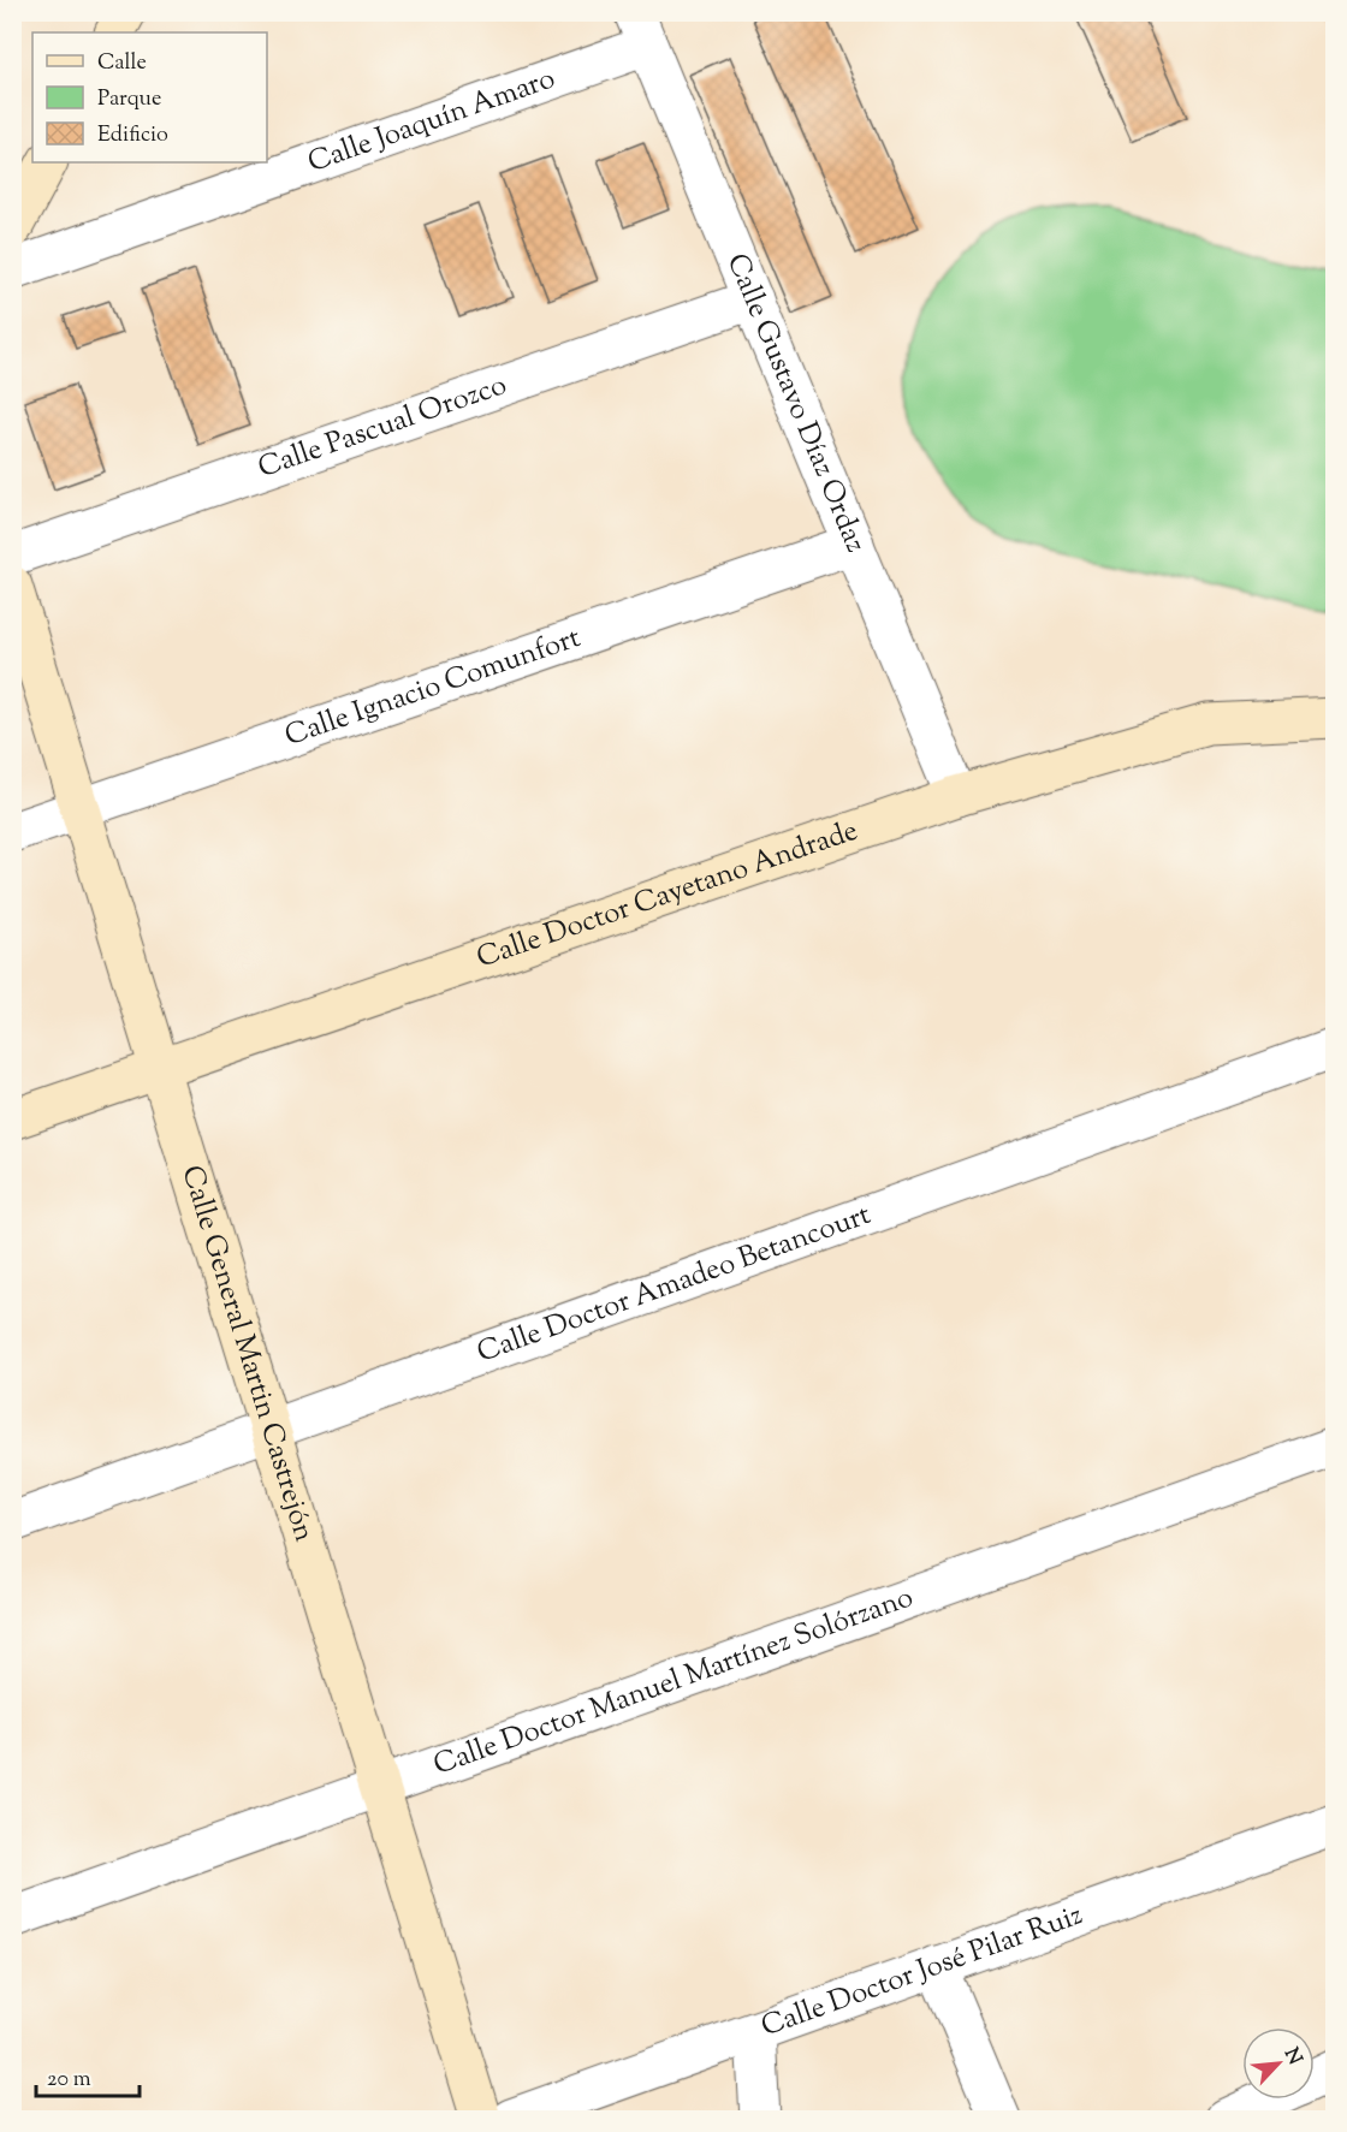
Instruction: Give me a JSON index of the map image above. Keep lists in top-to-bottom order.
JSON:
{
  "streets": {
    "street": [
      "Calle Joaquín Amaro",
      "Calle Gustavo Díaz Ordaz",
      "Calle Pascual Orozco",
      "Calle Ignacio Comunfort",
      "Calle Doctor Cayetano Andrade",
      "Calle Doctor Amadeo Betancourt",
      "Calle General Martin Castrejón",
      "Calle Doctor Manuel Martínez Solórzano",
      "Calle Doctor José Pilar Ruiz"
    ]
  },
  "crossings": [
    ["Calle Joaquín Amaro", "Calle Gustavo Díaz Ordaz"],
    ["Calle Gustavo Díaz Ordaz", "Calle Pascual Orozco"],
    ["Calle Gustavo Díaz Ordaz", "Calle Ignacio Comunfort"],
    ["Calle Gustavo Díaz Ordaz", "Calle Doctor Cayetano Andrade"],
    ["Calle Ignacio Comunfort", "Calle General Martin Castrejón"],
    ["Calle Doctor Cayetano Andrade", "Calle General Martin Castrejón"],
    ["Calle Doctor Amadeo Betancourt", "Calle General Martin Castrejón"],
    ["Calle General Martin Castrejón", "Calle Doctor Manuel Martínez Solórzano"]
  ],
  "legend": ["Calle", "Parque", "Edificio"],
  "scale_bar": "20 m",
  "north": "top right"
}
